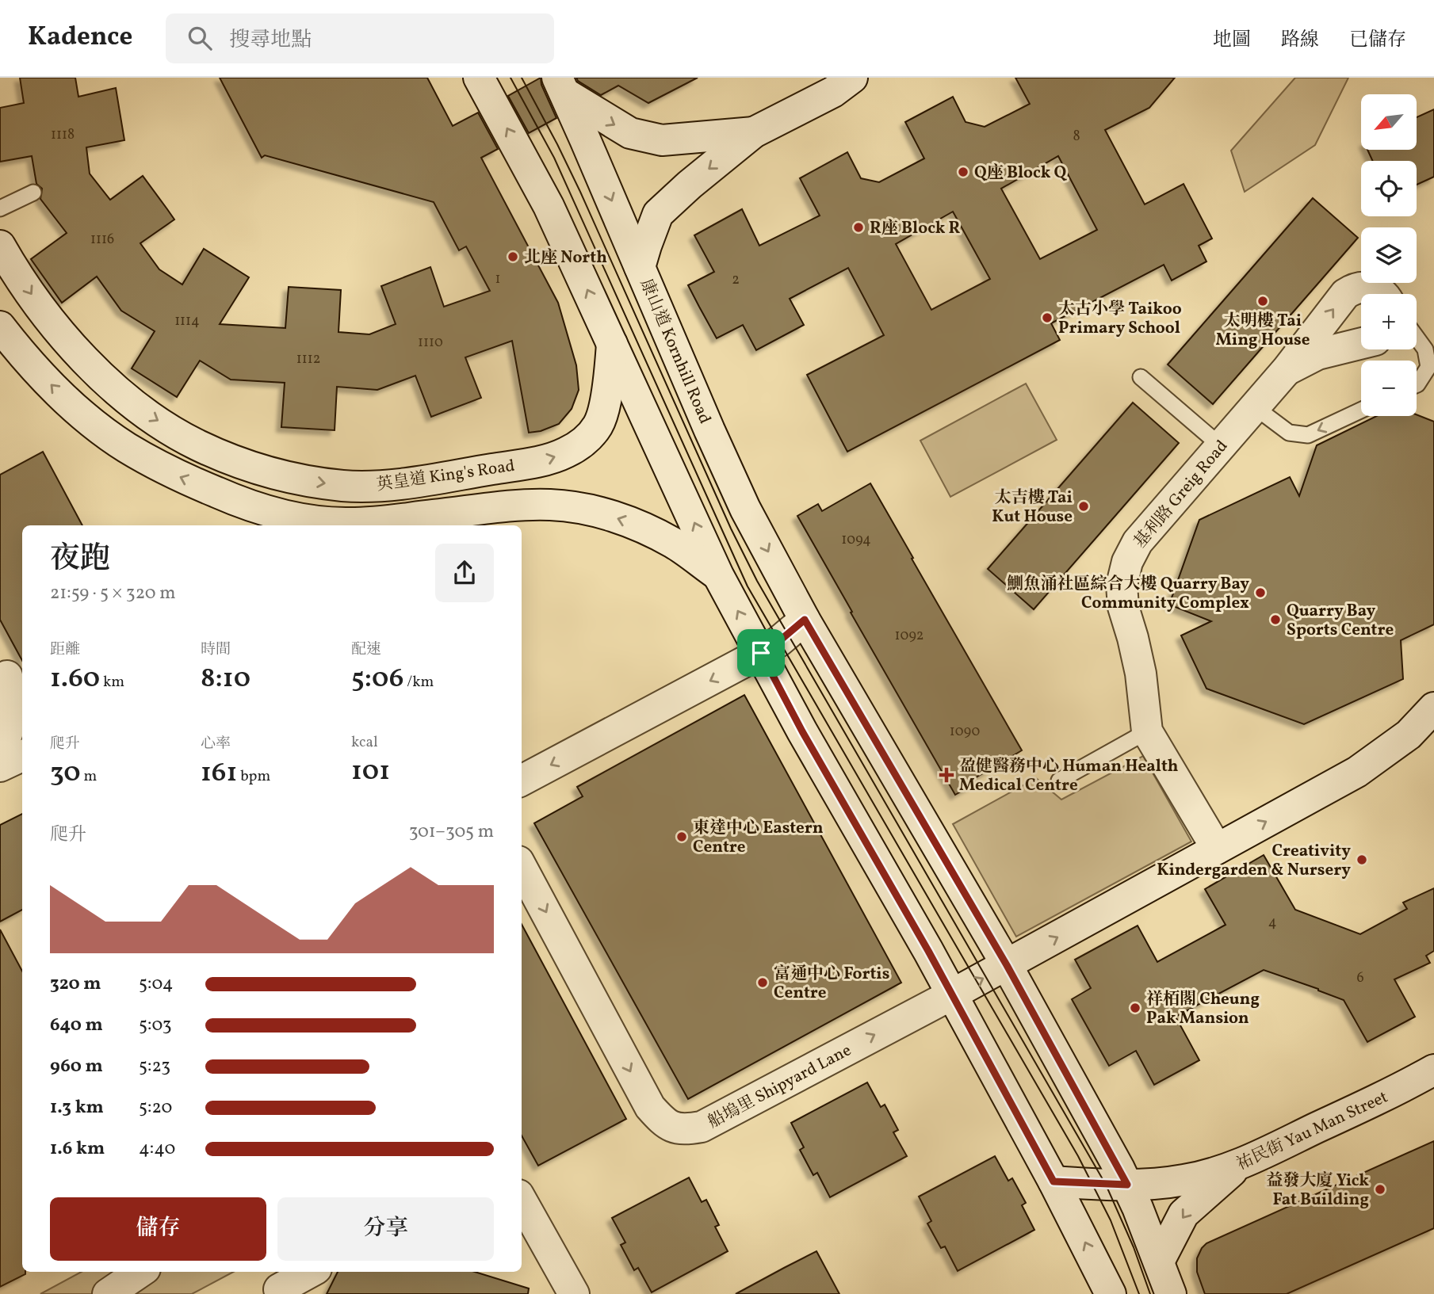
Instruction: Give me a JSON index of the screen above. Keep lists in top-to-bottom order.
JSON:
{
  "streets": {
    "street": [
      "康山道 Kornhill Road",
      "英皇道 King's Road",
      "基利路 Greig Road",
      "船塢里 Shipyard Lane",
      "祐民街 Yau Man Street"
    ]
  },
  "places": {
    "other": [
      "Q座 Block Q",
      "R座 Block R",
      "北座 North",
      "太明樓 Tai Ming House",
      "太古小學 Taikoo Primary School",
      "太吉樓 Tai Kut House",
      "鰂魚涌社區綜合大樓 Quarry Bay Community Complex",
      "Quarry Bay Sports Centre",
      "東達中心 Eastern Centre",
      "Creativity Kindergarden & Nursery",
      "富通中心 Fortis Centre",
      "祥栢閣 Cheung Pak Mansion",
      "益發大廈 Yick Fat Building"
    ],
    "health": ["盈健醫務中心 Human Health Medical Centre"]
  },
  "house_numbers": [
    "1118",
    "8",
    "1116",
    "1",
    "2",
    "1114",
    "1110",
    "1112",
    "1094",
    "1092",
    "1090",
    "4",
    "6"
  ],
  "north": "bottom left",
  "page": {
    "header": "Kadence",
    "search": "搜尋地點",
    "nav": ["地圖", "路線", "已儲存"],
    "map_buttons": ["+", "−"],
    "heading": ["夜跑", "21:59 · 5 × 320 m"],
    "stats": [
      ["距離", "1.60 km"],
      ["時間", "8:10"],
      ["配速", "5:06 /km"],
      ["爬升", "30 m"],
      ["心率", "161 bpm"],
      ["kcal", "101"]
    ],
    "chart": ["爬升", "301–305 m"],
    "list": [
      {
        "name": "320 m",
        "note": "5:04"
      },
      {
        "name": "640 m",
        "note": "5:03"
      },
      {
        "name": "960 m",
        "note": "5:23"
      },
      {
        "name": "1.3 km",
        "note": "5:20"
      },
      {
        "name": "1.6 km",
        "note": "4:40"
      }
    ],
    "buttons": ["儲存", "分享"]
  }
}
